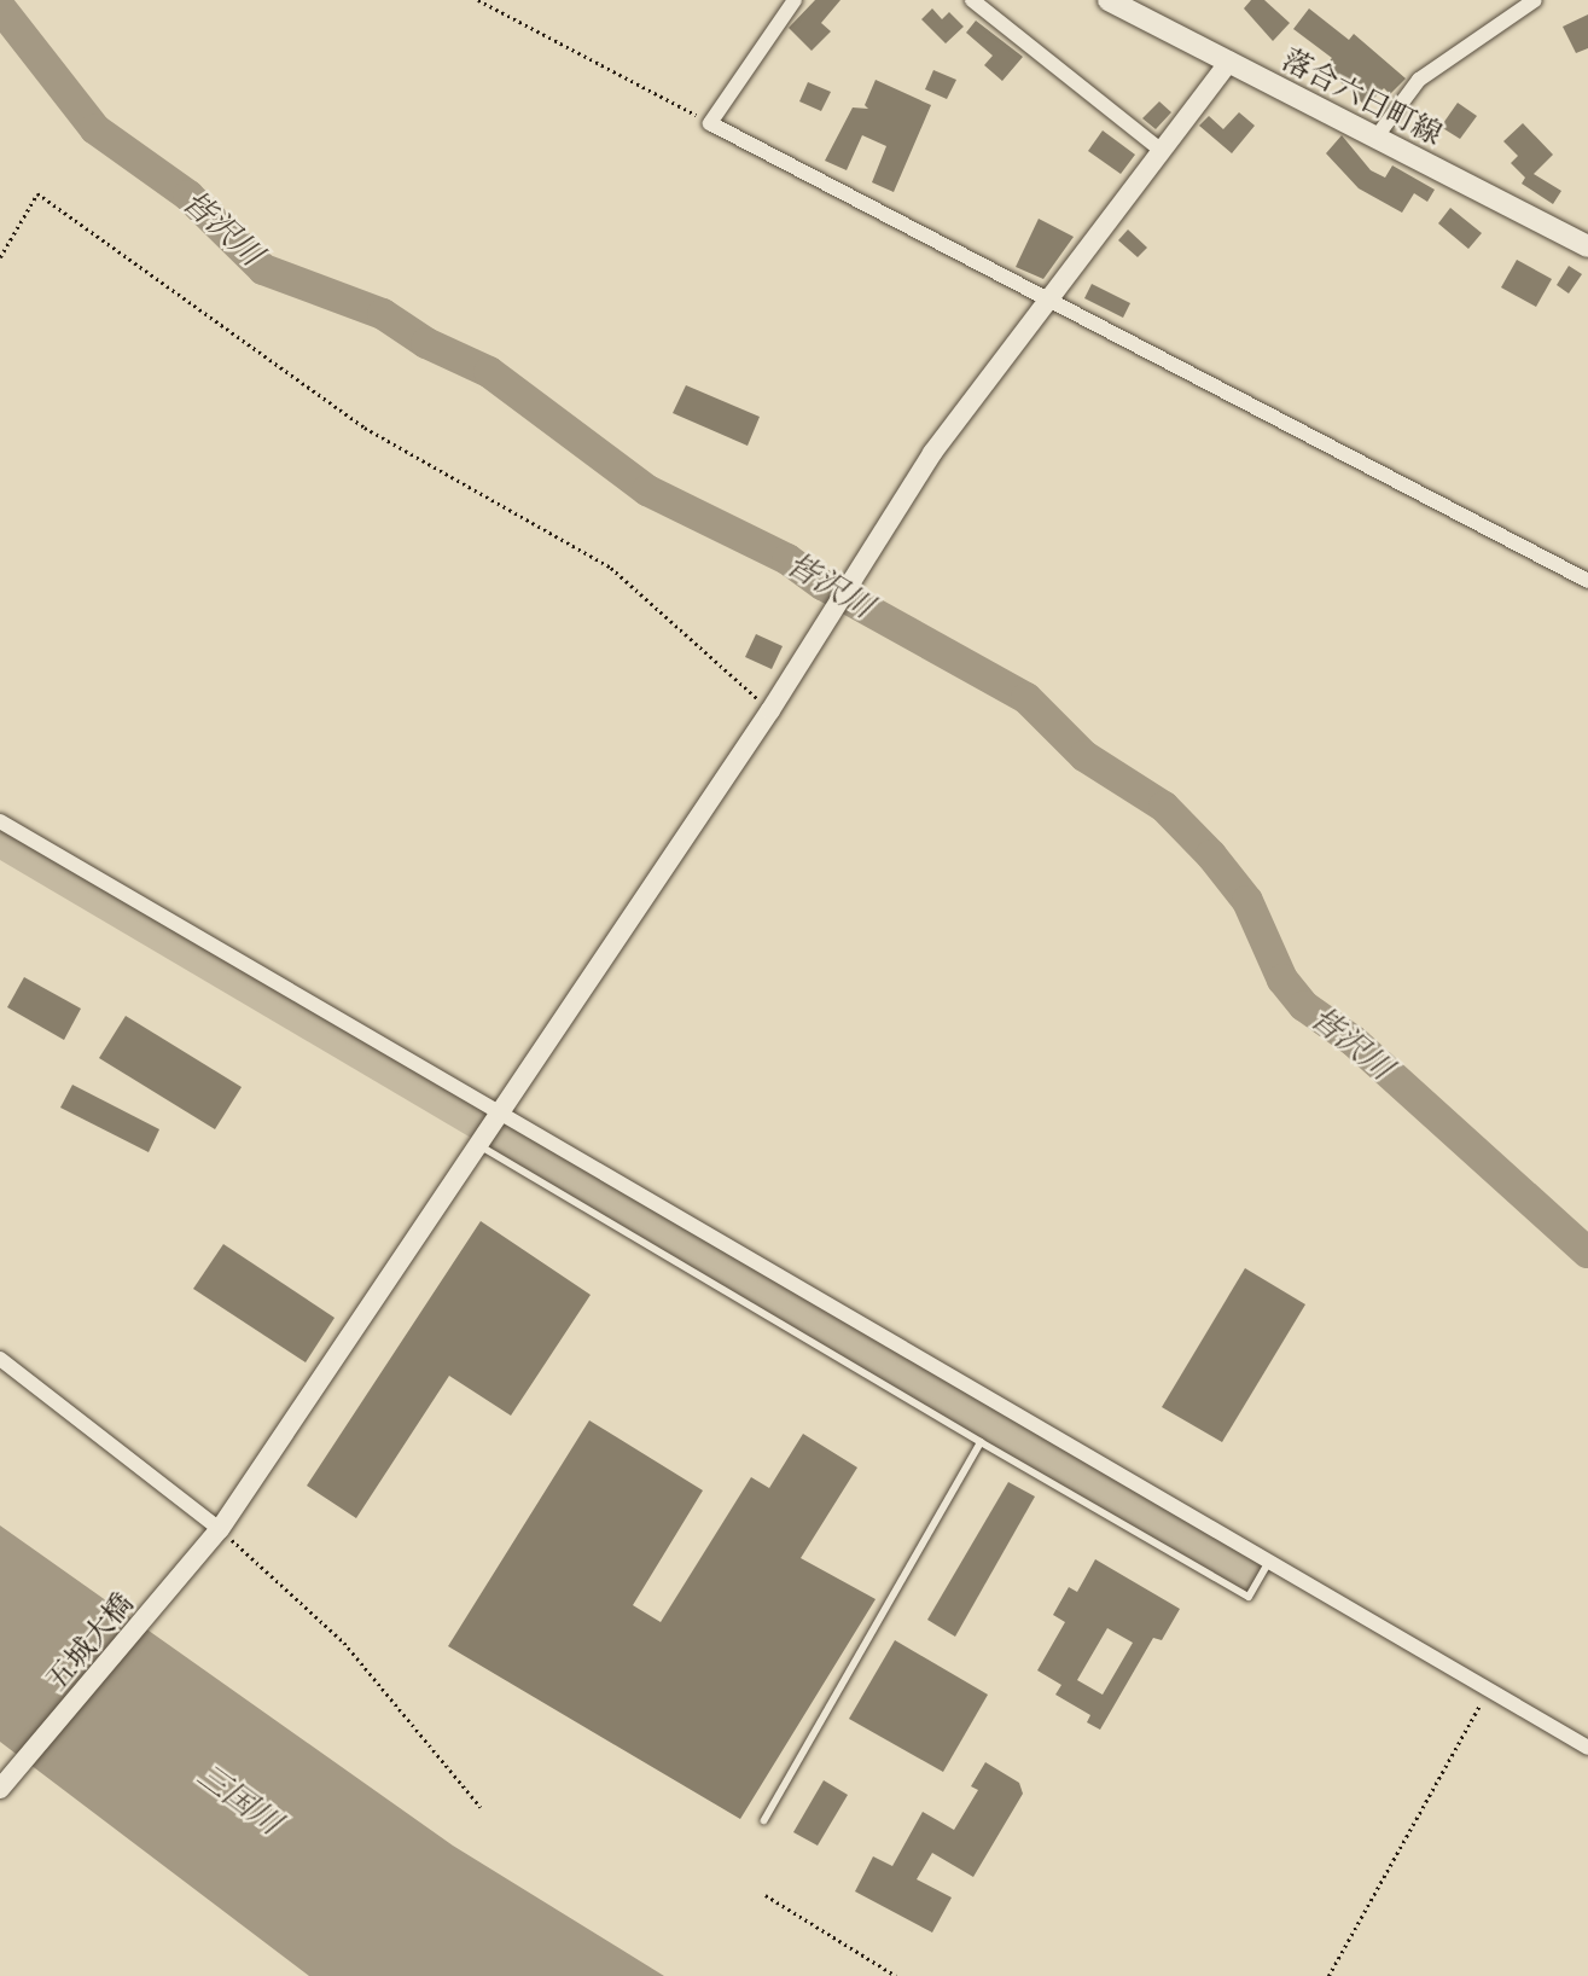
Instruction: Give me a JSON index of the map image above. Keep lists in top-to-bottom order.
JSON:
{
  "streets": {
    "main road": ["落合六日町線"],
    "street": ["五城大橋"]
  },
  "crossings": [
    ["落合六日町線", "五城大橋"]
  ],
  "water": ["皆沢川", "三国川"]
}
